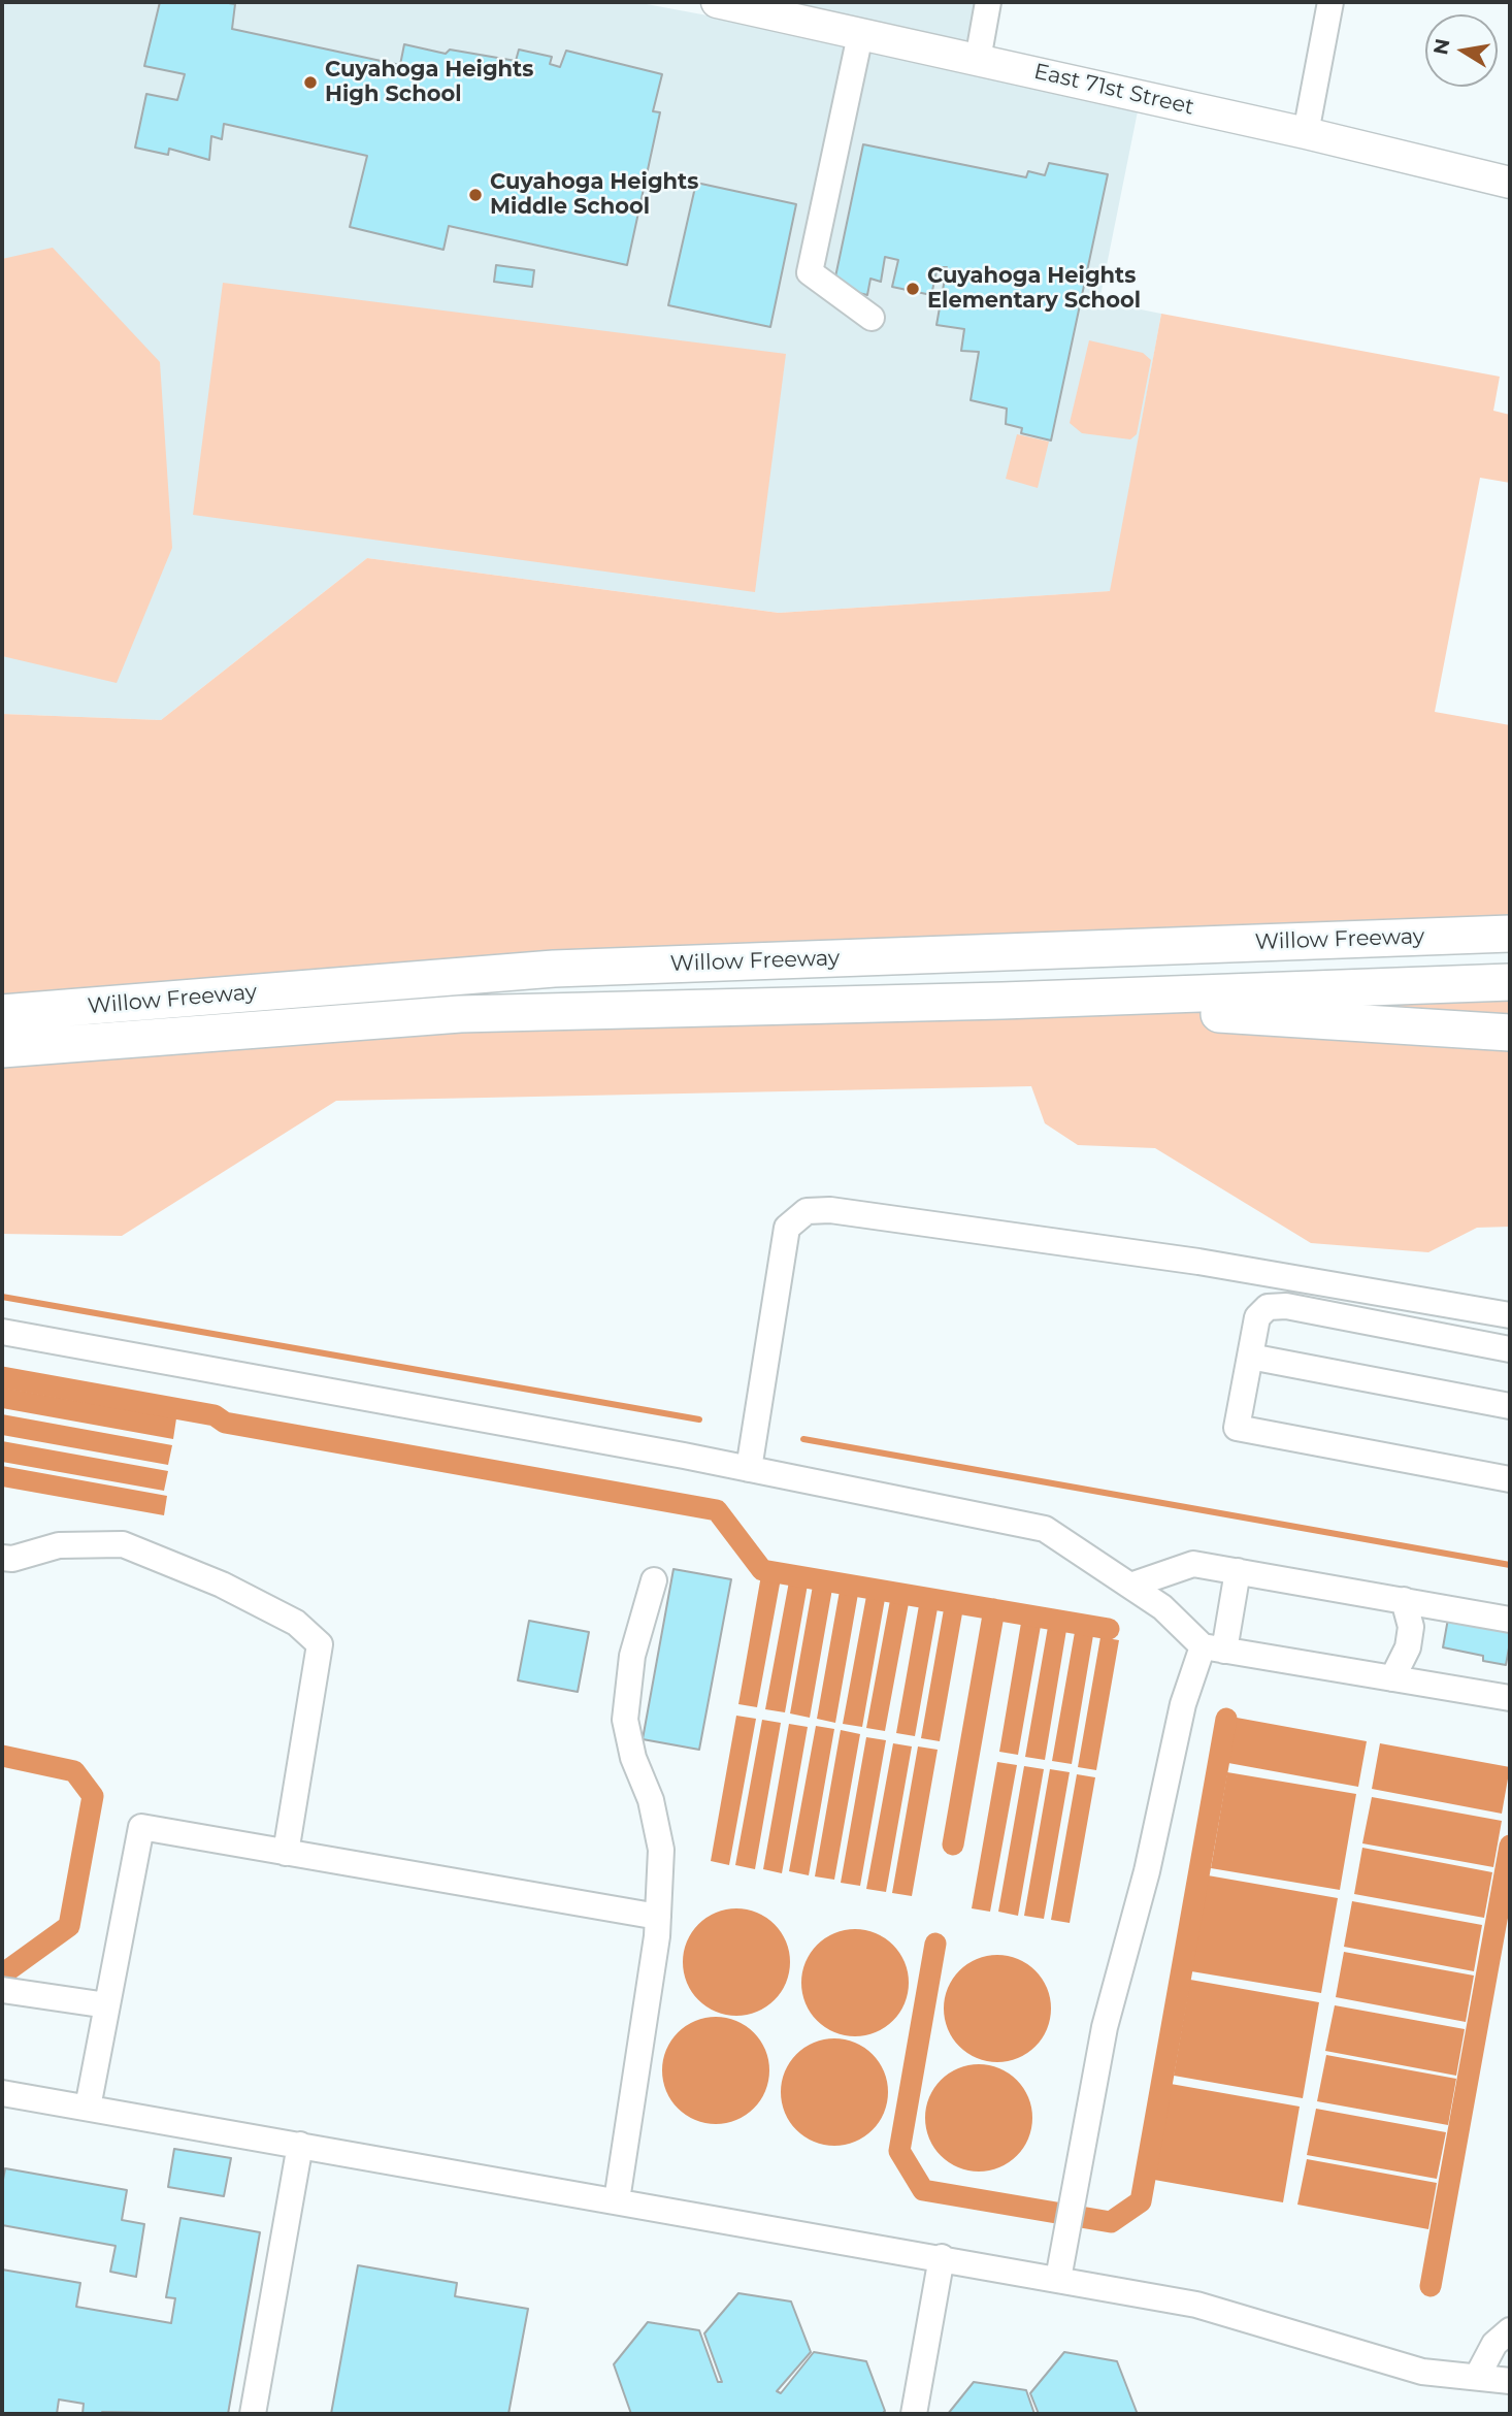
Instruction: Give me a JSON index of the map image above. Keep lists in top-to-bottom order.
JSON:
{
  "streets": {
    "highway": ["Willow Freeway"],
    "main road": ["East 71st Street"]
  },
  "places": ["Cuyahoga Heights High School", "Cuyahoga Heights Middle School", "Cuyahoga Heights Elementary School"],
  "north": "left"
}
